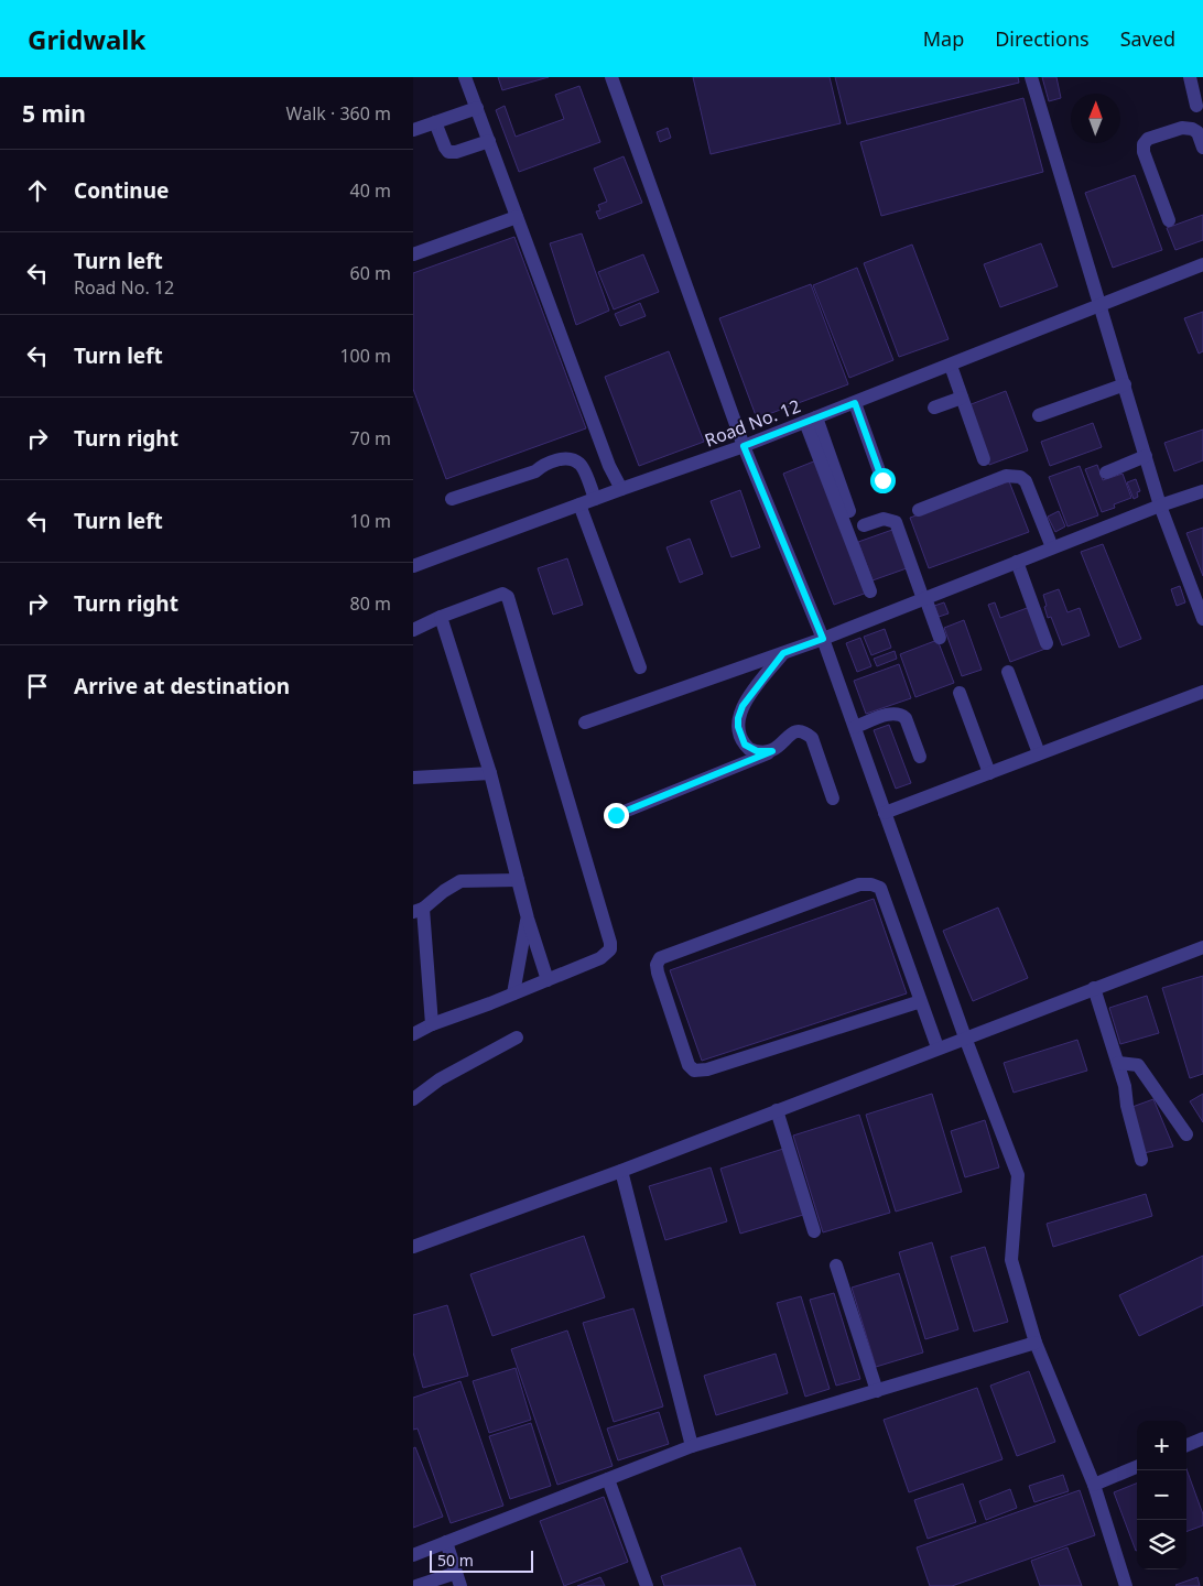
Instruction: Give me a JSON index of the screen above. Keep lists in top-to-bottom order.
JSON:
{
  "streets": {
    "street": ["Road No. 12"]
  },
  "scale_bar": "50 m",
  "north": "top",
  "page": {
    "header": "Gridwalk",
    "nav": ["Map", "Directions", "Saved"],
    "heading": ["5 min", "Walk · 360 m"],
    "list": [
      ["Continue", "40 m"],
      ["Turn left", "Road No. 12", "60 m"],
      ["Turn left", "100 m"],
      ["Turn right", "70 m"],
      ["Turn left", "10 m"],
      ["Turn right", "80 m"],
      "Arrive at destination"
    ],
    "map_buttons": ["+", "−"],
    "scale": "50 m"
  }
}
